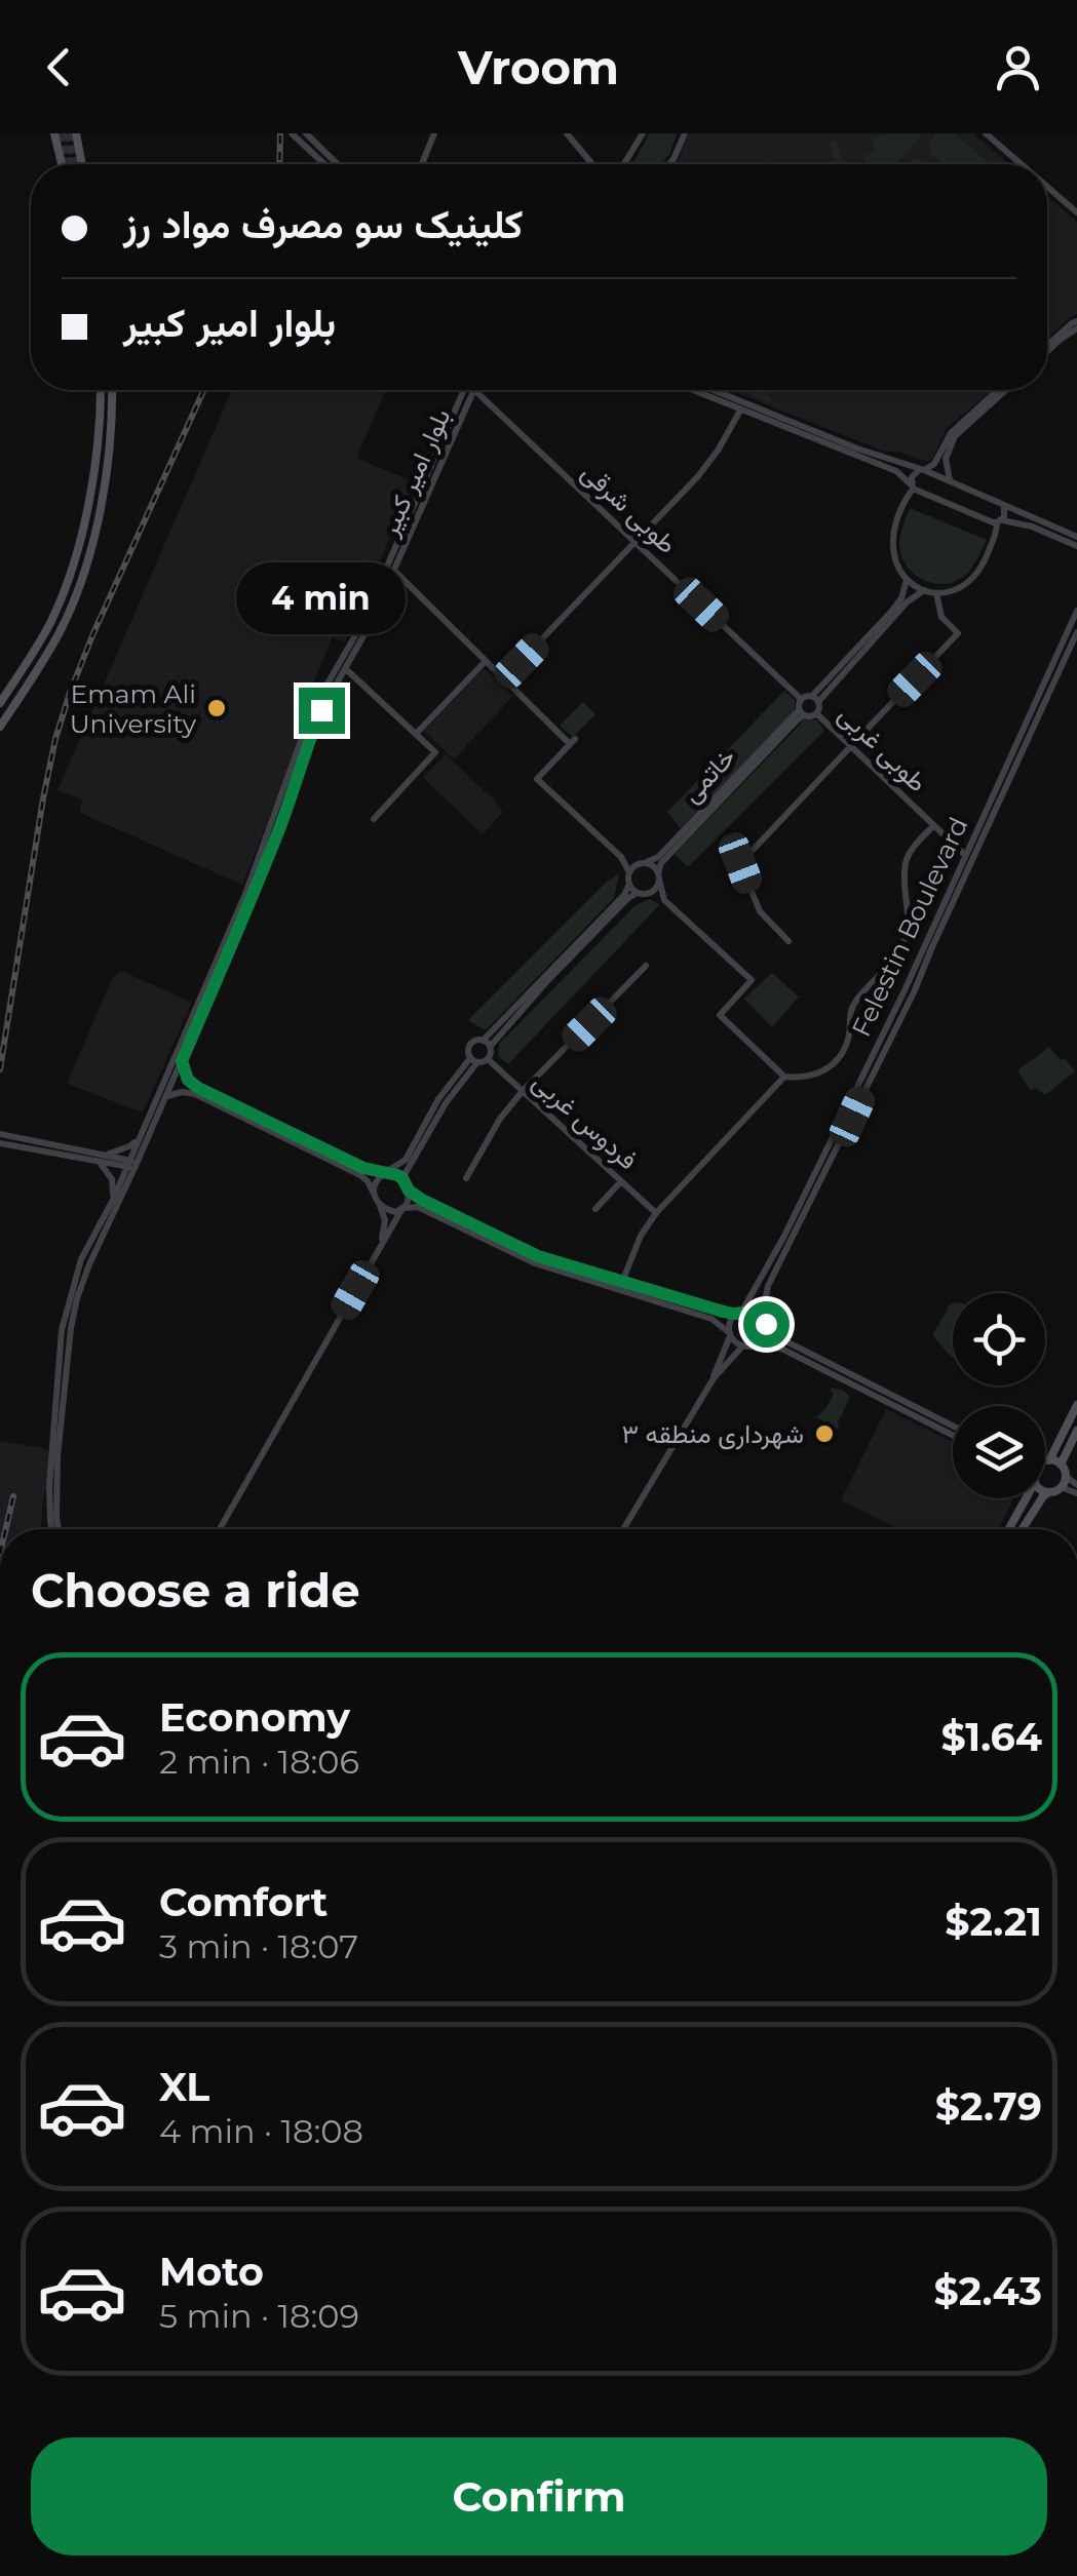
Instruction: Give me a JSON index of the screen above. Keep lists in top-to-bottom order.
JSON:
{
  "streets": {
    "main road": [
      "بلوار امیر کبیر",
      "طوبی شرقی",
      "طوبی غربی",
      "خاتمی",
      "Felestin Boulevard",
      "فردوس غربی"
    ]
  },
  "crossings": [
    ["طوبی شرقی", "طوبی غربی"],
    ["طوبی شرقی", "خاتمی"],
    ["طوبی غربی", "خاتمی"],
    ["طوبی غربی", "Felestin Boulevard"]
  ],
  "places": ["Emam Ali University", "شهرداری منطقه ۳"],
  "page": {
    "header": "Vroom",
    "banner": ["کلینیک سو مصرف مواد رز", "بلوار امیر کبیر"],
    "bubble": "4 min",
    "heading": "Choose a ride",
    "list": [
      {
        "name": "Economy",
        "note": "2 min · 18:06",
        "value": "$1.64"
      },
      {
        "name": "Comfort",
        "note": "3 min · 18:07",
        "value": "$2.21"
      },
      {
        "name": "XL",
        "note": "4 min · 18:08",
        "value": "$2.79"
      },
      {
        "name": "Moto",
        "note": "5 min · 18:09",
        "value": "$2.43"
      }
    ],
    "buttons": "Confirm"
  }
}
